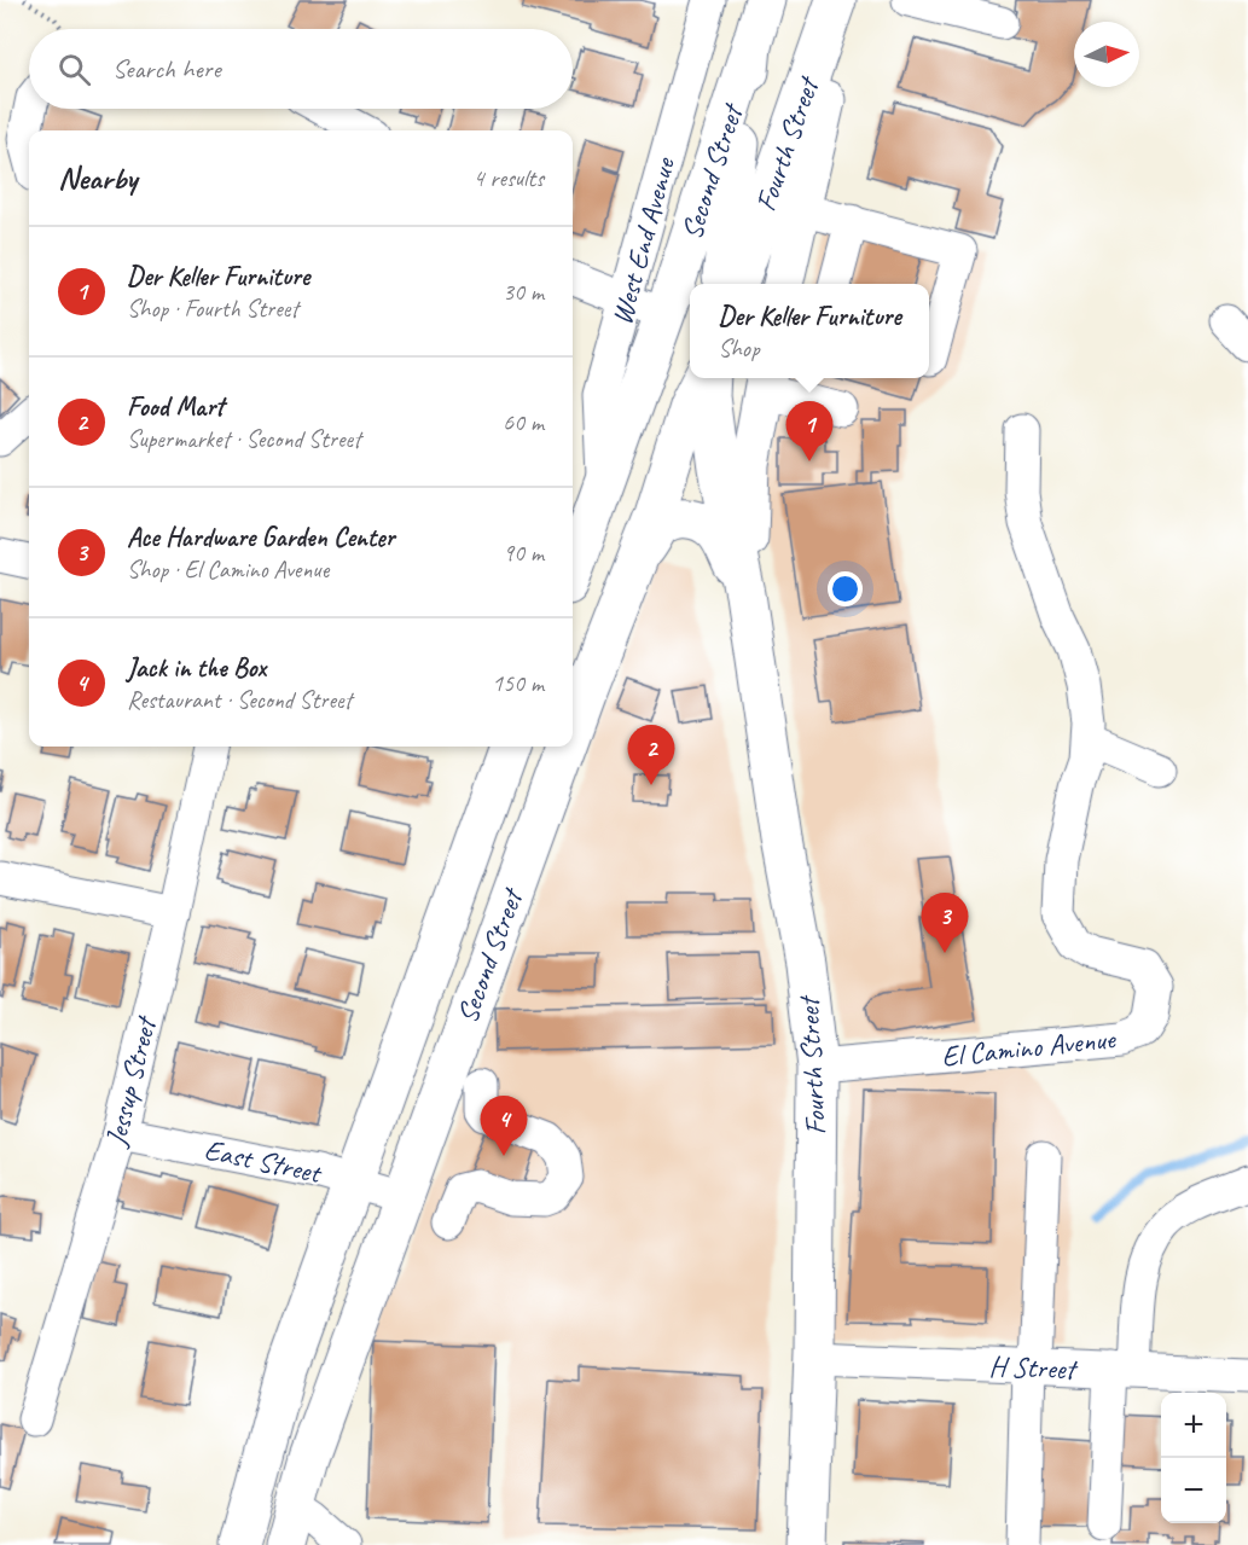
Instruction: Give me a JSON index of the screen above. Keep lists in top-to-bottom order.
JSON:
{
  "streets": {
    "main road": ["Fourth Street", "Second Street"],
    "street": [
      "West End Avenue",
      "El Camino Avenue",
      "Jessup Street",
      "East Street",
      "H Street"
    ]
  },
  "crossings": [
    ["Fourth Street", "Second Street"],
    ["Fourth Street", "El Camino Avenue"],
    ["Fourth Street", "H Street"],
    ["Second Street", "West End Avenue"],
    ["Second Street", "East Street"],
    ["Jessup Street", "East Street"]
  ],
  "north": "right",
  "page": {
    "search": "Search here",
    "heading": ["Nearby", "4 results"],
    "list": [
      {
        "mark": "1",
        "name": "Der Keller Furniture",
        "note": "Shop · Fourth Street",
        "value": "30 m"
      },
      {
        "mark": "2",
        "name": "Food Mart",
        "note": "Supermarket · Second Street",
        "value": "60 m"
      },
      {
        "mark": "3",
        "name": "Ace Hardware Garden Center",
        "note": "Shop · El Camino Avenue",
        "value": "90 m"
      },
      {
        "mark": "4",
        "name": "Jack in the Box",
        "note": "Restaurant · Second Street",
        "value": "150 m"
      }
    ],
    "popup": ["Der Keller Furniture", "Shop"],
    "pins": [
      "1",
      "2",
      "3",
      "4"
    ],
    "map_buttons": ["+", "−"]
  }
}
